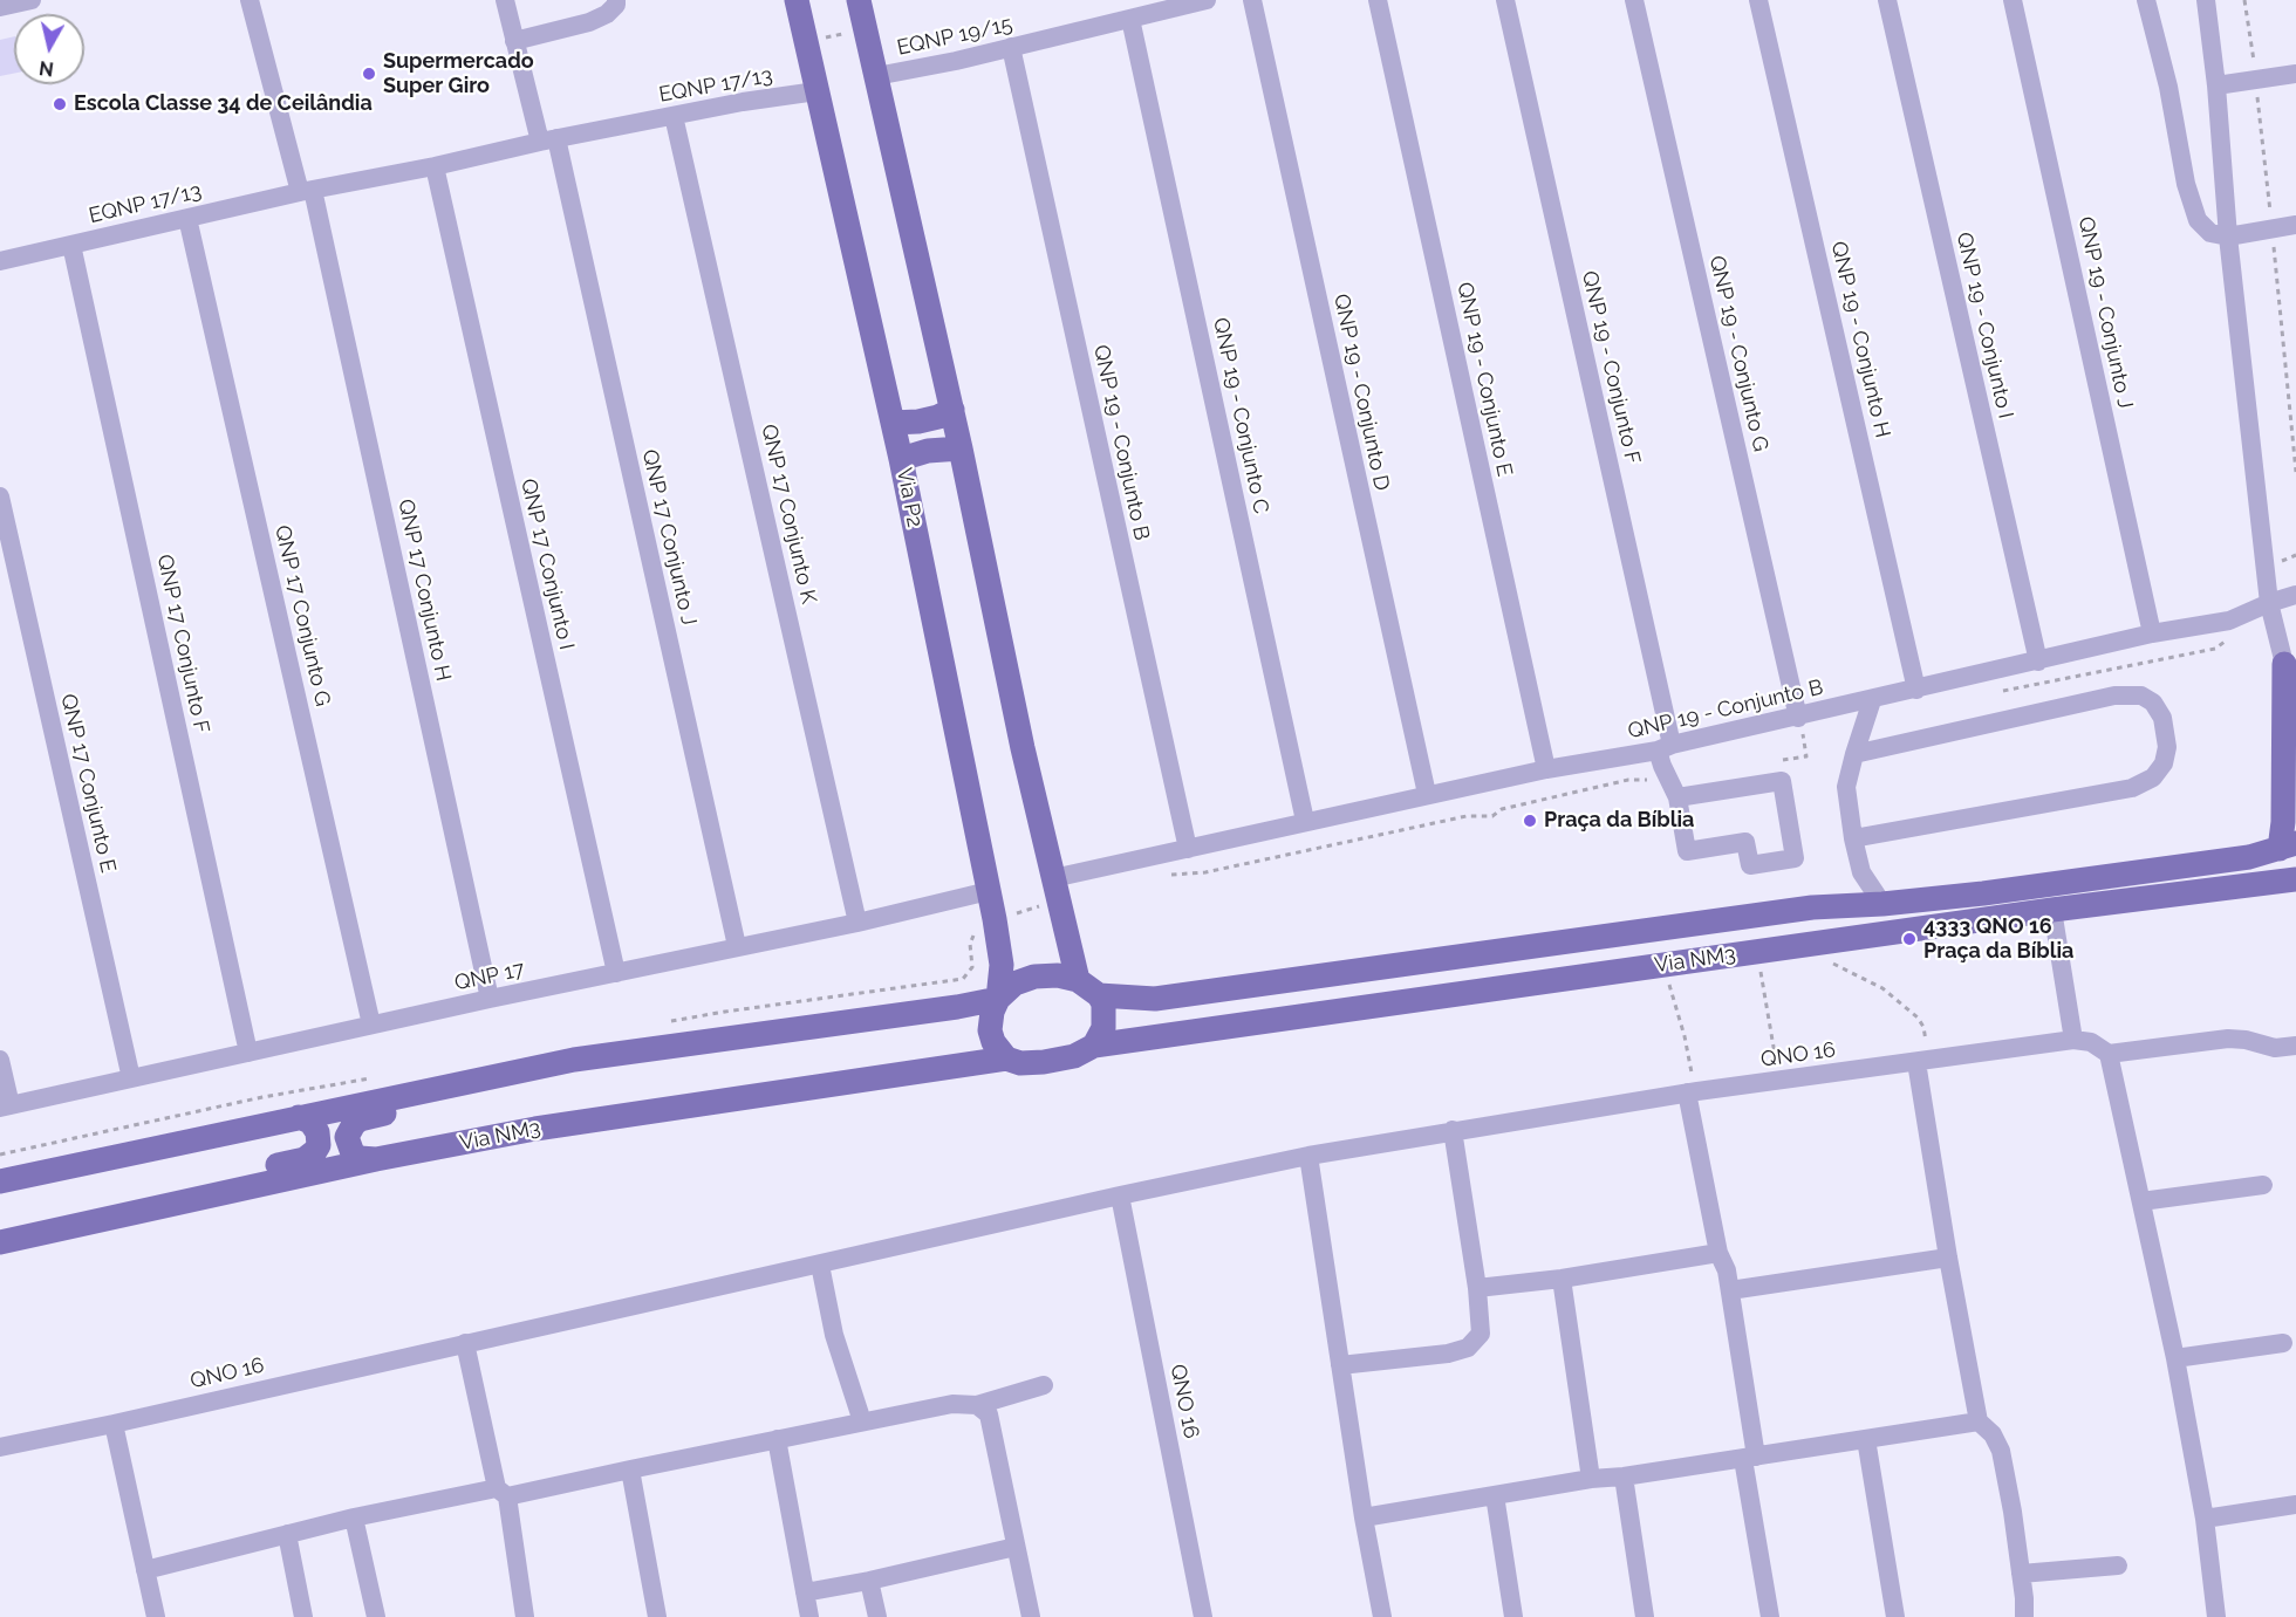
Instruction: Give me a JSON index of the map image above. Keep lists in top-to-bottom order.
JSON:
{
  "streets": {
    "main road": ["Via P2", "Via NM3"],
    "street": [
      "EQNP 19/15",
      "EQNP 17/13",
      "QNP 19 - Conjunto J",
      "QNP 19 - Conjunto I",
      "QNP 19 - Conjunto H",
      "QNP 19 - Conjunto G",
      "QNP 19 - Conjunto F",
      "QNP 19 - Conjunto E",
      "QNP 19 - Conjunto D",
      "QNP 19 - Conjunto C",
      "QNP 19 - Conjunto B",
      "QNP 17 Conjunto K",
      "QNP 17 Conjunto J",
      "QNP 17 Conjunto I",
      "QNP 17 Conjunto H",
      "QNP 17 Conjunto G",
      "QNP 17 Conjunto F",
      "QNP 17 Conjunto E",
      "QNP 17",
      "QNO 16"
    ]
  },
  "crossings": [
    ["EQNP 19/15", "QNP 19 - Conjunto C"],
    ["EQNP 19/15", "QNP 19 - Conjunto B"],
    ["EQNP 17/13", "Via P2"],
    ["EQNP 17/13", "QNP 17 Conjunto K"],
    ["EQNP 17/13", "QNP 17 Conjunto J"],
    ["EQNP 17/13", "QNP 17 Conjunto I"],
    ["EQNP 17/13", "QNP 17 Conjunto H"],
    ["EQNP 17/13", "QNP 17 Conjunto G"],
    ["EQNP 17/13", "QNP 17 Conjunto F"],
    ["QNP 19 - Conjunto J", "QNP 19 - Conjunto B"],
    ["QNP 19 - Conjunto I", "QNP 19 - Conjunto B"],
    ["QNP 19 - Conjunto H", "QNP 19 - Conjunto B"],
    ["QNP 19 - Conjunto G", "QNP 19 - Conjunto B"],
    ["QNP 19 - Conjunto F", "QNP 19 - Conjunto B"],
    ["QNP 19 - Conjunto E", "QNP 19 - Conjunto B"],
    ["QNP 19 - Conjunto D", "QNP 19 - Conjunto B"],
    ["QNP 19 - Conjunto C", "QNP 19 - Conjunto B"],
    ["Via P2", "Via NM3"],
    ["Via P2", "QNP 17"],
    ["QNP 17 Conjunto K", "QNP 17"],
    ["QNP 17 Conjunto J", "QNP 17"],
    ["QNP 17 Conjunto I", "QNP 17"],
    ["QNP 17 Conjunto H", "QNP 17"],
    ["QNP 17 Conjunto G", "QNP 17"],
    ["QNP 17 Conjunto F", "QNP 17"],
    ["QNP 17 Conjunto E", "QNP 17"]
  ],
  "places": [
    "Supermercado Super Giro",
    "Escola Classe 34 de Ceilândia",
    "Praça da Bíblia",
    "4333 QNO 16 Praça da Bíblia"
  ],
  "north": "bottom"
}
